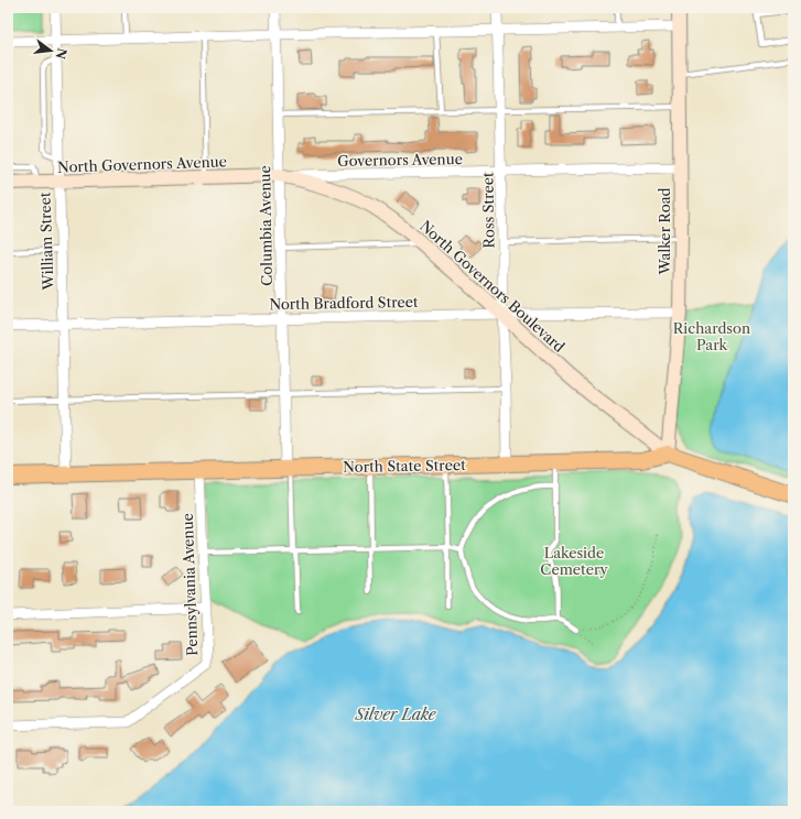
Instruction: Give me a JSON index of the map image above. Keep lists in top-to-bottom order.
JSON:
{
  "streets": {
    "main road": [
      "North Governors Avenue",
      "Walker Road",
      "North Governors Boulevard",
      "North State Street"
    ],
    "street": [
      "Governors Avenue",
      "Ross Street",
      "Columbia Avenue",
      "William Street",
      "North Bradford Street",
      "Pennsylvania Avenue"
    ]
  },
  "crossings": [
    ["Governors Avenue", "North Governors Avenue"],
    ["Governors Avenue", "Ross Street"],
    ["Governors Avenue", "Columbia Avenue"],
    ["Governors Avenue", "Walker Road"],
    ["Governors Avenue", "North Governors Boulevard"],
    ["North Governors Avenue", "Columbia Avenue"],
    ["North Governors Avenue", "William Street"],
    ["North Governors Avenue", "North Governors Boulevard"],
    ["Ross Street", "North Governors Boulevard"],
    ["Ross Street", "North Bradford Street"],
    ["Ross Street", "North State Street"],
    ["Columbia Avenue", "North Governors Boulevard"],
    ["Columbia Avenue", "North Bradford Street"],
    ["Columbia Avenue", "North State Street"],
    ["Walker Road", "North Governors Boulevard"],
    ["Walker Road", "North Bradford Street"],
    ["Walker Road", "North State Street"],
    ["William Street", "North Bradford Street"],
    ["William Street", "North State Street"],
    ["North Governors Boulevard", "North Bradford Street"],
    ["North Governors Boulevard", "North State Street"],
    ["North State Street", "Pennsylvania Avenue"]
  ],
  "water": ["Silver Lake"],
  "parks": ["Richardson Park", "Lakeside Cemetery"],
  "north": "right"
}
